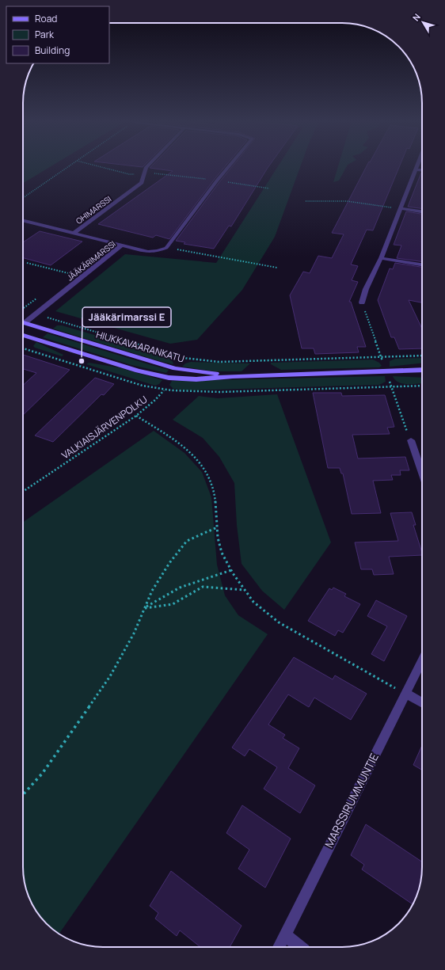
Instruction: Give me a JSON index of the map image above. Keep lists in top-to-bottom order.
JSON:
{
  "streets": {
    "street": [
      "OHIMARSSI",
      "JÄÄKÄRIMARSSI",
      "HIUKKAVAARANKATU",
      "MARSSIRUMMUNTIE"
    ],
    "path": ["VALKIAISJÄRVENPOLKU"]
  },
  "crossings": [
    ["JÄÄKÄRIMARSSI", "HIUKKAVAARANKATU"],
    ["HIUKKAVAARANKATU", "VALKIAISJÄRVENPOLKU"]
  ],
  "places": ["Jääkärimarssi E"],
  "legend": ["Road", "Park", "Building"],
  "north": "top left"
}
